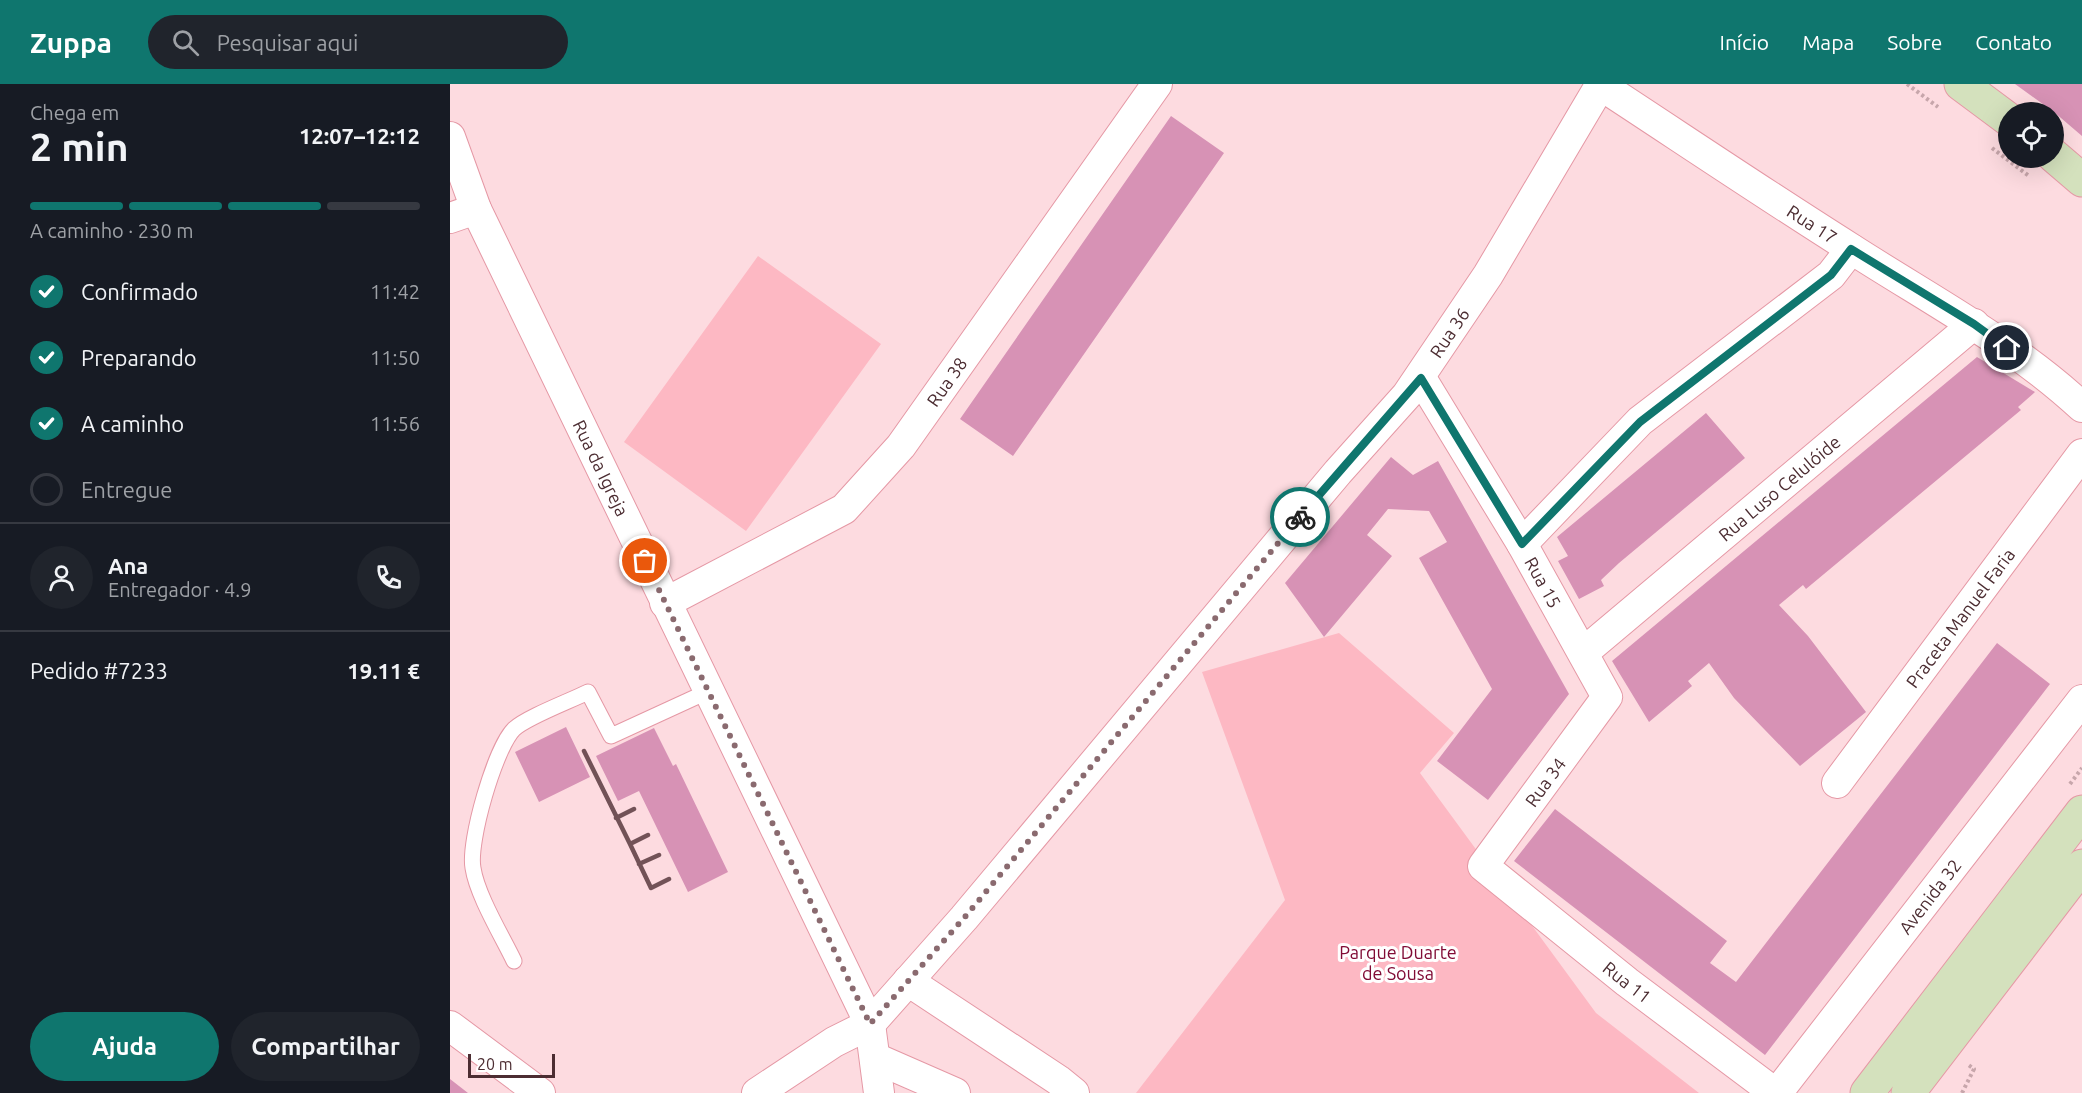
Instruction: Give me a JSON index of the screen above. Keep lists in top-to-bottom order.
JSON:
{
  "streets": {
    "street": [
      "Rua 17",
      "Rua 36",
      "Rua 38",
      "Rua da Igreja",
      "Rua Luso Celulóide",
      "Rua 15",
      "Praceta Manuel Faria",
      "Rua 34",
      "Avenida 32",
      "Rua 11"
    ]
  },
  "crossings": [
    ["Rua 17", "Rua 36"],
    ["Rua 17", "Rua Luso Celulóide"],
    ["Rua 36", "Rua da Igreja"],
    ["Rua 36", "Rua 15"],
    ["Rua 38", "Rua da Igreja"],
    ["Rua Luso Celulóide", "Rua 15"],
    ["Rua 15", "Rua 34"],
    ["Rua 34", "Rua 11"],
    ["Avenida 32", "Rua 11"]
  ],
  "parks": ["Parque Duarte de Sousa"],
  "scale_bar": "20 m",
  "page": {
    "header": "Zuppa",
    "search": "Pesquisar aqui",
    "nav": [
      "Início",
      "Mapa",
      "Sobre",
      "Contato"
    ],
    "heading": ["2 min", "Chega em", "12:07–12:12"],
    "panel": [
      "Ana",
      "Entregador · 4.9",
      "Pedido #7233",
      "19.11 €"
    ],
    "bar": "A caminho · 230 m",
    "list": [
      ["Confirmado", "11:42"],
      ["Preparando", "11:50"],
      ["A caminho", "11:56"],
      "Entregue"
    ],
    "buttons": ["Ajuda", "Compartilhar"],
    "scale": "20 m"
  }
}
